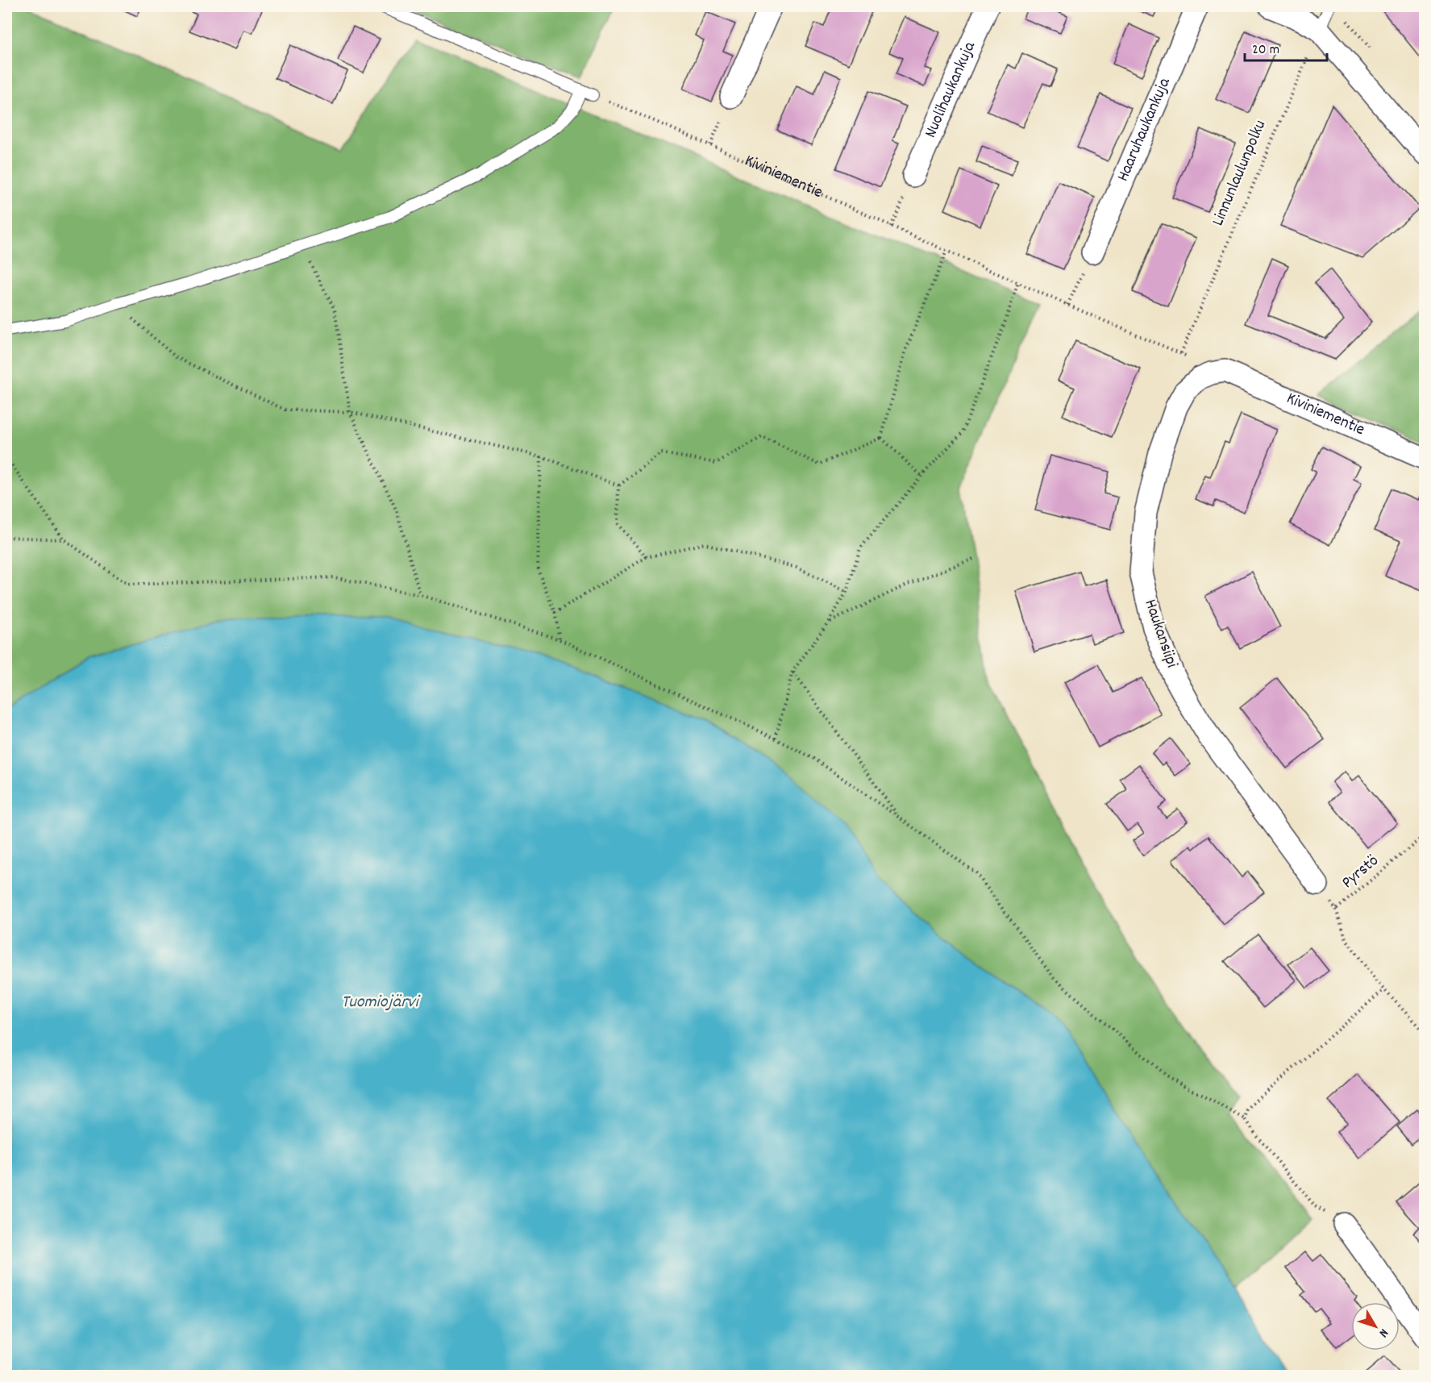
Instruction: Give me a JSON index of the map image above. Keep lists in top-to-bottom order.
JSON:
{
  "streets": {
    "street": [
      "Nuolihaukankuja",
      "Haaruhaukankuja",
      "Kiviniementie",
      "Haukansiipi"
    ],
    "path": ["Linnunlaulunpolku", "Pyrstö"]
  },
  "crossings": [
    ["Linnunlaulunpolku", "Kiviniementie"],
    ["Kiviniementie", "Haukansiipi"],
    ["Haukansiipi", "Pyrstö"]
  ],
  "water": ["Tuomiojärvi"],
  "scale_bar": "20 m",
  "north": "bottom right"
}
